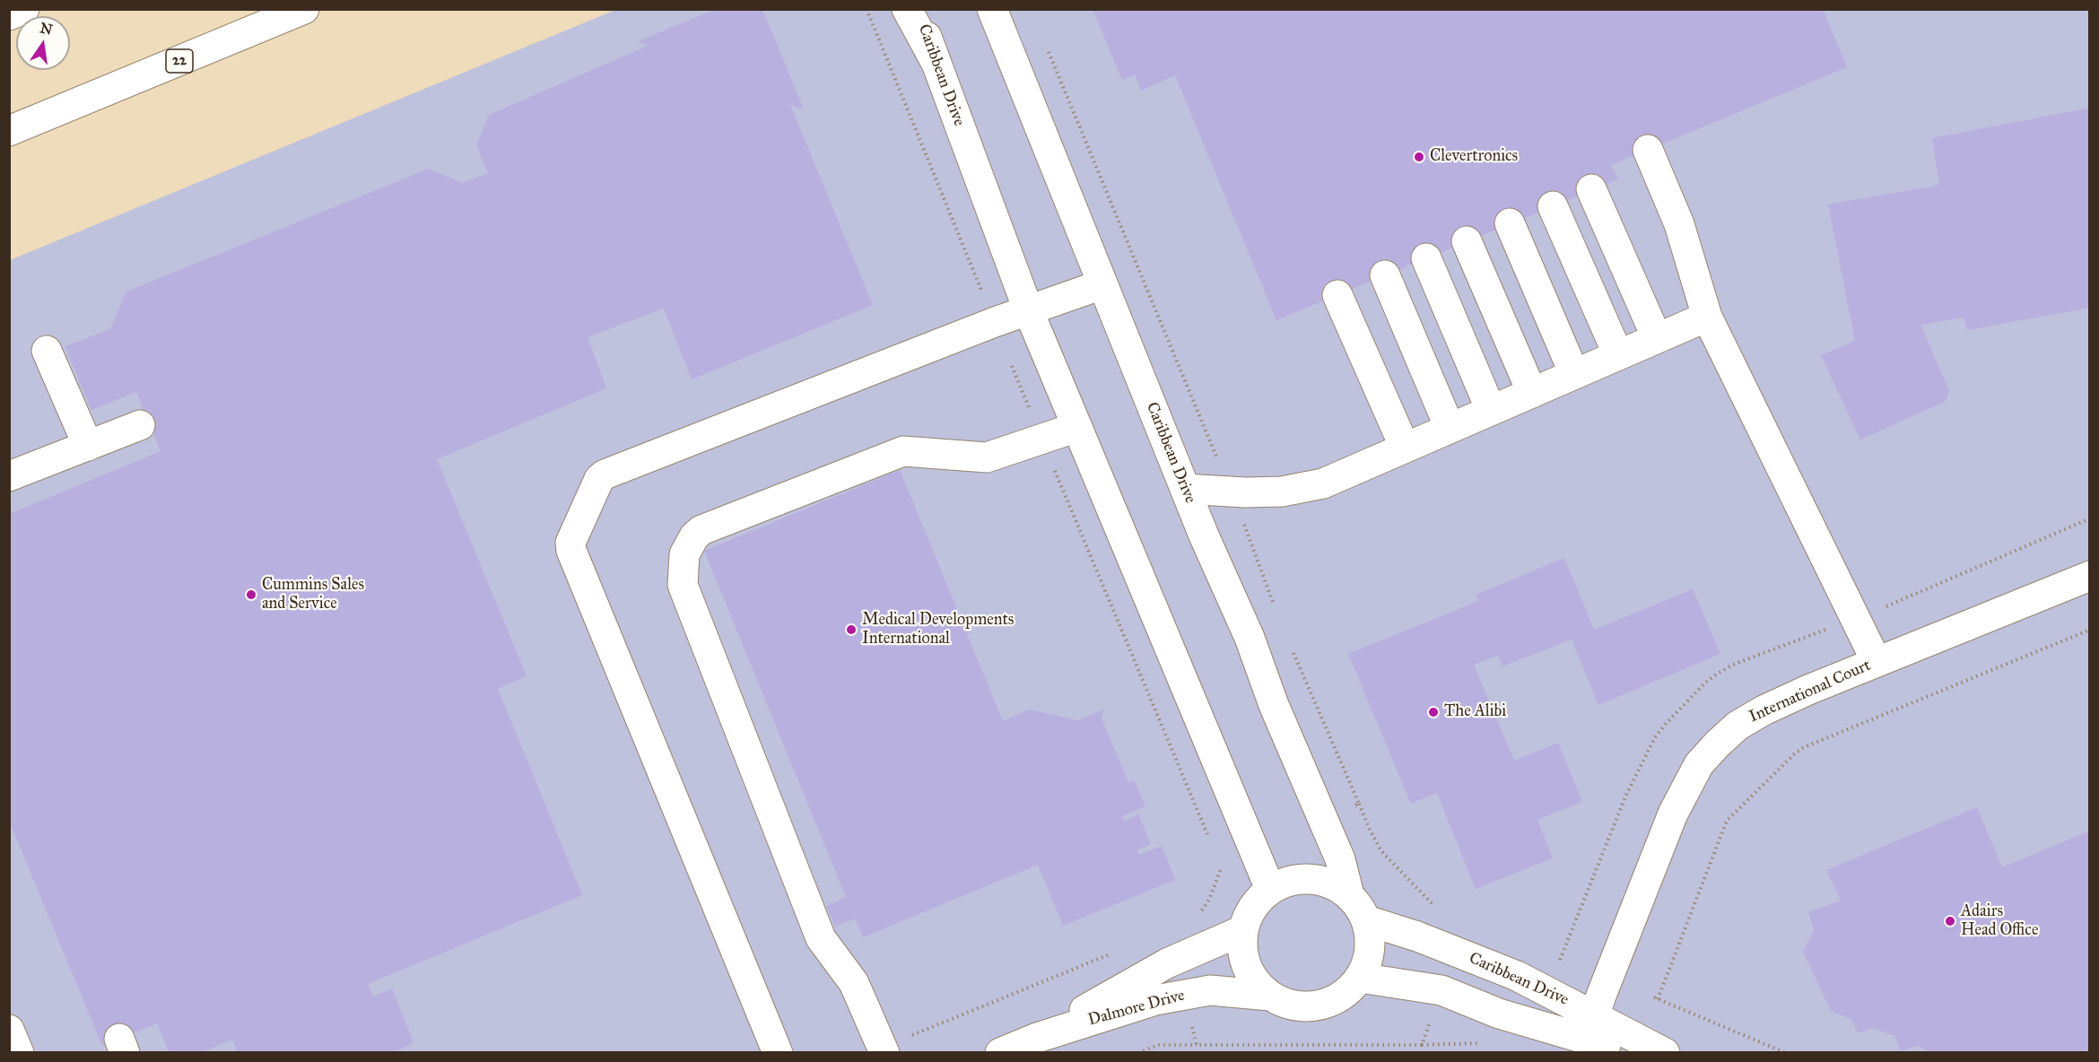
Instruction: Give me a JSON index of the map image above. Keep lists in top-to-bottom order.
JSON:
{
  "streets": {
    "street": [
      "22",
      "Caribbean Drive",
      "International Court",
      "Dalmore Drive"
    ]
  },
  "crossings": [
    ["Caribbean Drive", "International Court"],
    ["Caribbean Drive", "Dalmore Drive"]
  ],
  "places": [
    "Clevertronics",
    "Cummins Sales and Service",
    "Medical Developments International",
    "The Alibi",
    "Adairs Head Office"
  ],
  "north": "top"
}
